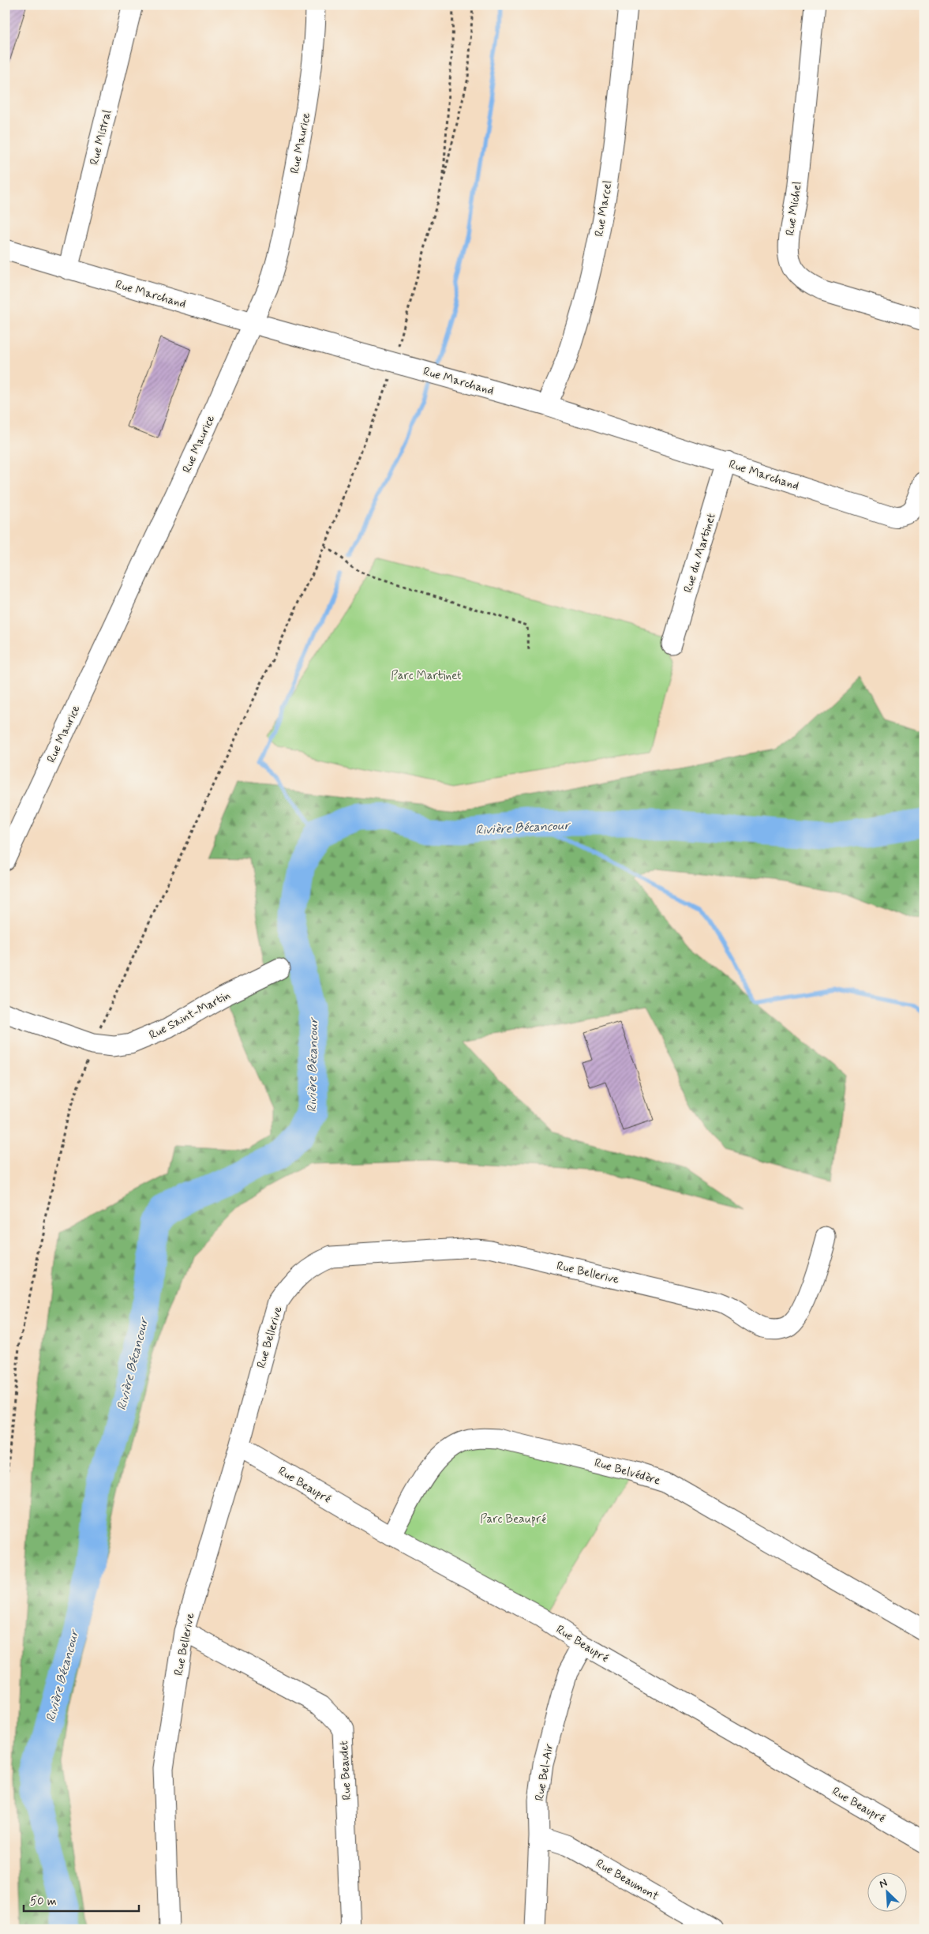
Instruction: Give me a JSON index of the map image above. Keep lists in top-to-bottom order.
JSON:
{
  "streets": {
    "street": [
      "Rue Mistral",
      "Rue Maurice",
      "Rue Marcel",
      "Rue Michel",
      "Rue Marchand",
      "Rue du Martinet",
      "Rue Saint-Martin",
      "Rue Bellerive",
      "Rue Belvédère",
      "Rue Beaupré",
      "Rue Beaudet",
      "Rue Bel-Air",
      "Rue Beaumont"
    ]
  },
  "crossings": [
    ["Rue Mistral", "Rue Marchand"],
    ["Rue Maurice", "Rue Marchand"],
    ["Rue Marcel", "Rue Marchand"],
    ["Rue Marchand", "Rue du Martinet"],
    ["Rue Bellerive", "Rue Beaupré"],
    ["Rue Bellerive", "Rue Beaudet"],
    ["Rue Belvédère", "Rue Beaupré"],
    ["Rue Beaupré", "Rue Bel-Air"],
    ["Rue Bel-Air", "Rue Beaumont"]
  ],
  "water": ["Rivière Bécancour"],
  "parks": ["Parc Martinet", "Parc Beaupré"],
  "scale_bar": "50 m",
  "north": "top left"
}
